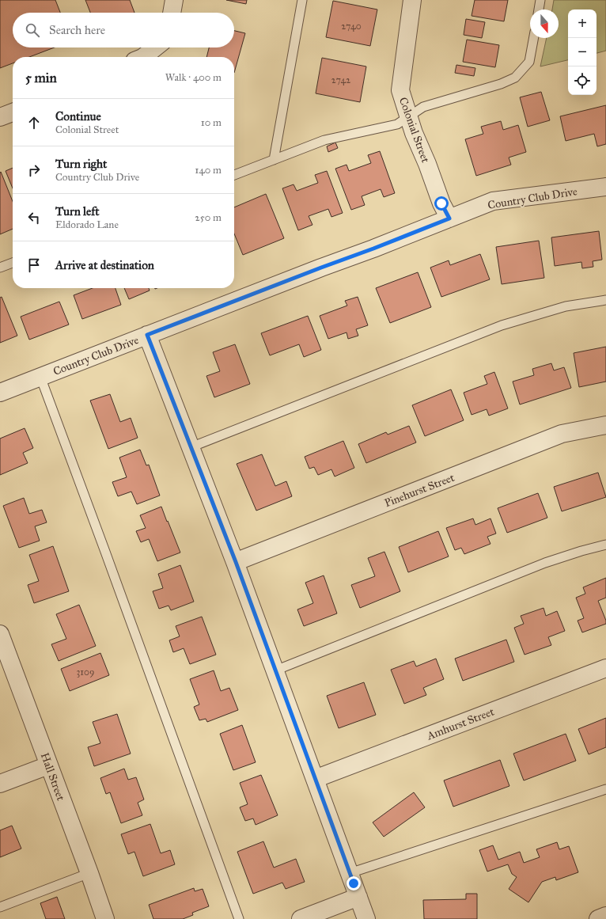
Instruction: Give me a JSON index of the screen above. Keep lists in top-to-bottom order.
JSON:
{
  "streets": {
    "street": [
      "Colonial Street",
      "Country Club Drive",
      "Pinehurst Street",
      "Amhurst Street",
      "Hall Street"
    ]
  },
  "crossings": [
    ["Colonial Street", "Country Club Drive"]
  ],
  "house_numbers": ["2740", "2742", "3109"],
  "north": "bottom",
  "page": {
    "map_buttons": ["+", "−"],
    "search": "Search here",
    "heading": ["5 min", "Walk · 400 m"],
    "list": [
      ["Continue", "Colonial Street", "10 m"],
      ["Turn right", "Country Club Drive", "140 m"],
      ["Turn left", "Eldorado Lane", "250 m"],
      "Arrive at destination"
    ]
  }
}
